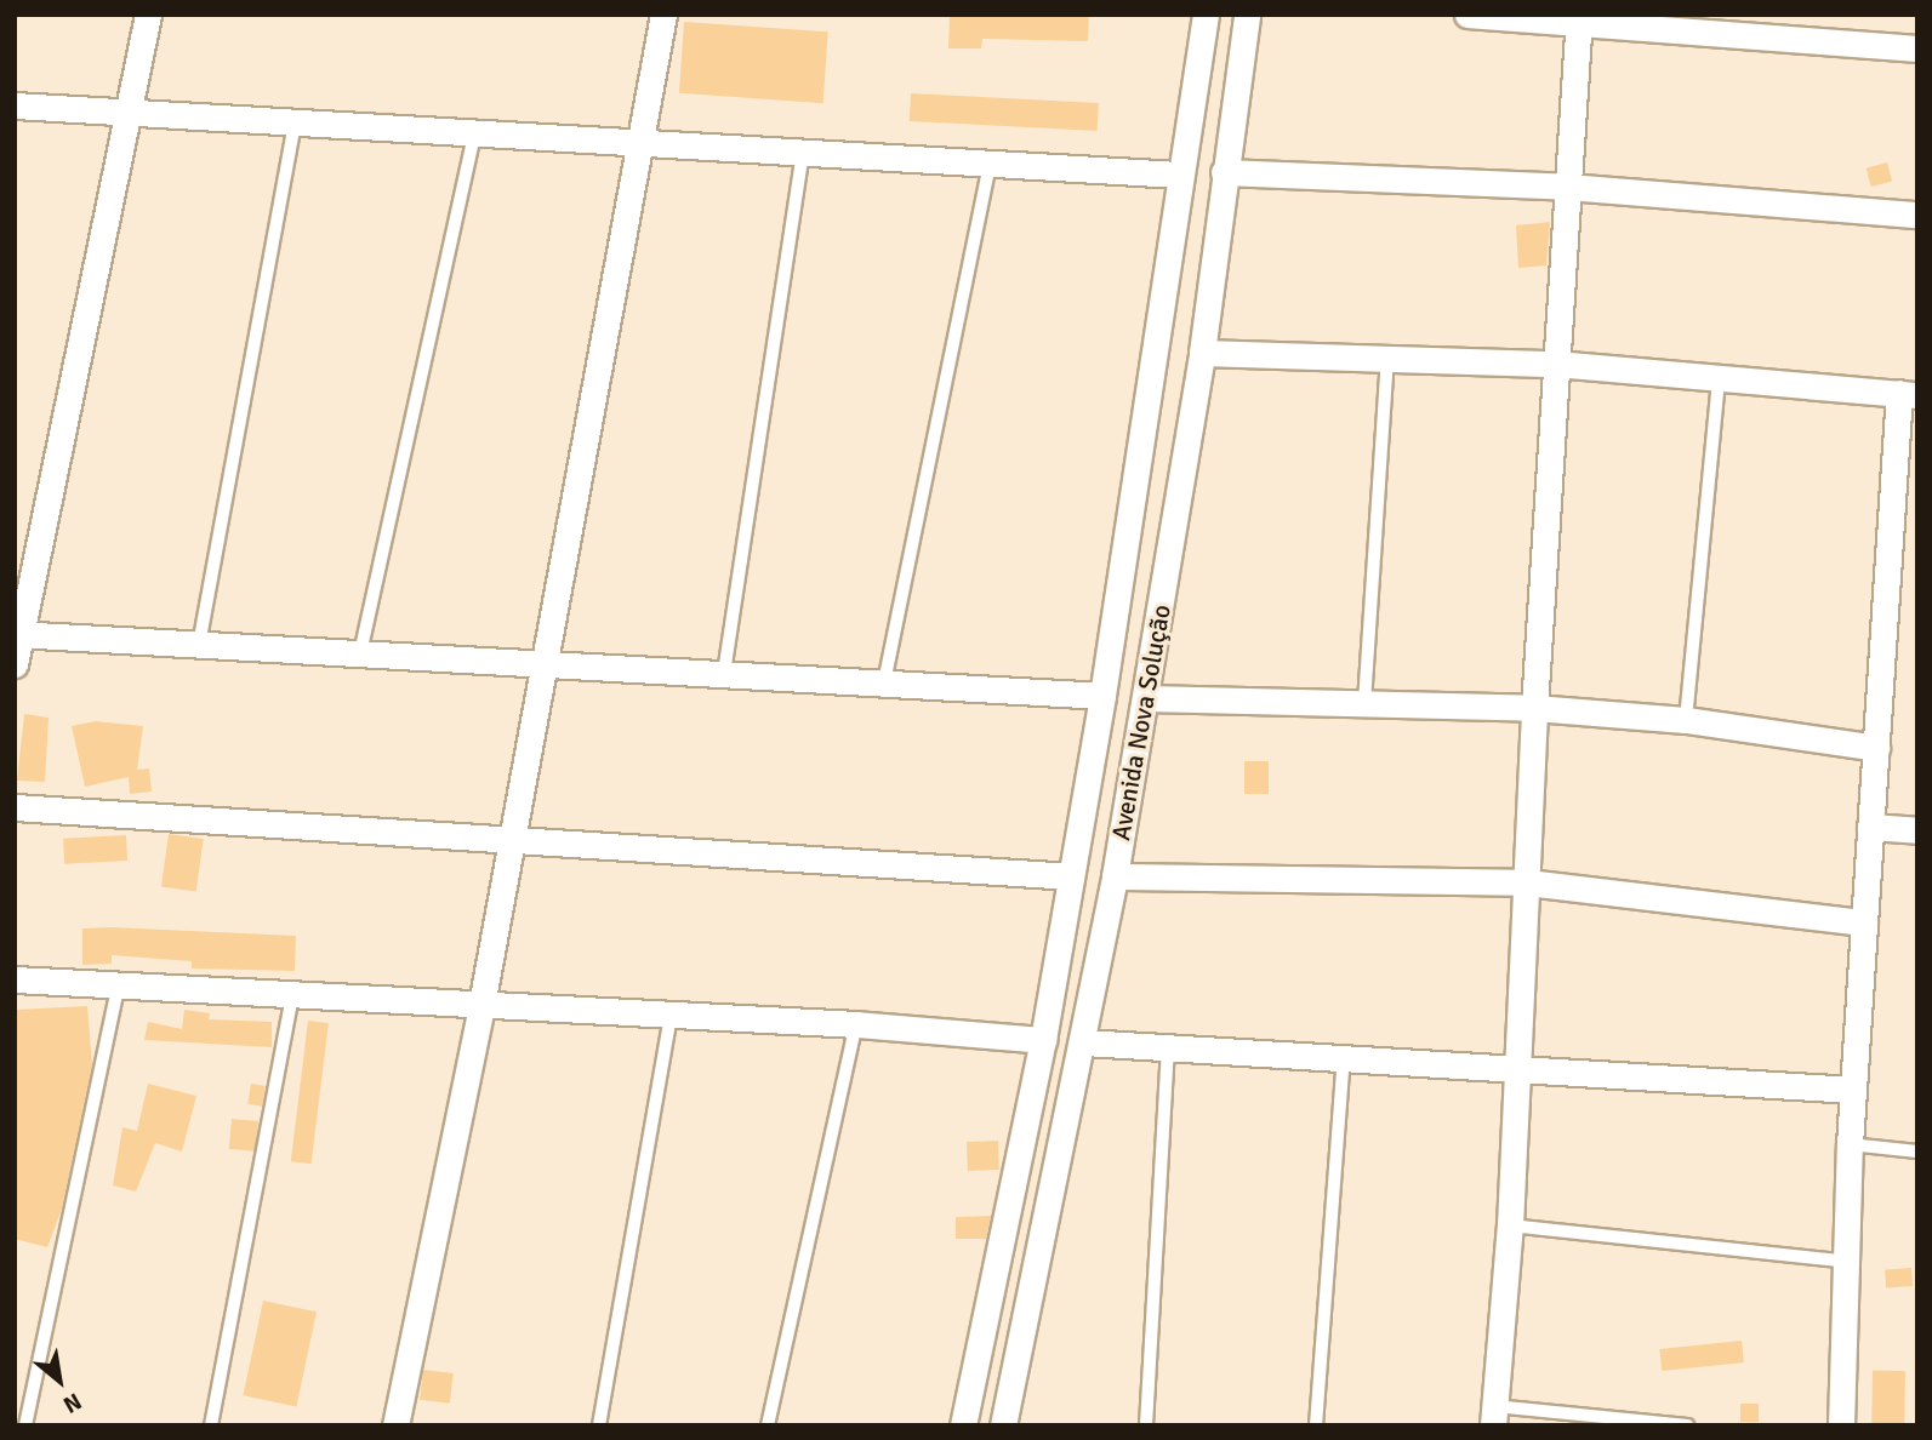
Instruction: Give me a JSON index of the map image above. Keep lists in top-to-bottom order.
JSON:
{
  "streets": {
    "street": ["Avenida Nova Solução"]
  },
  "north": "bottom right"
}
